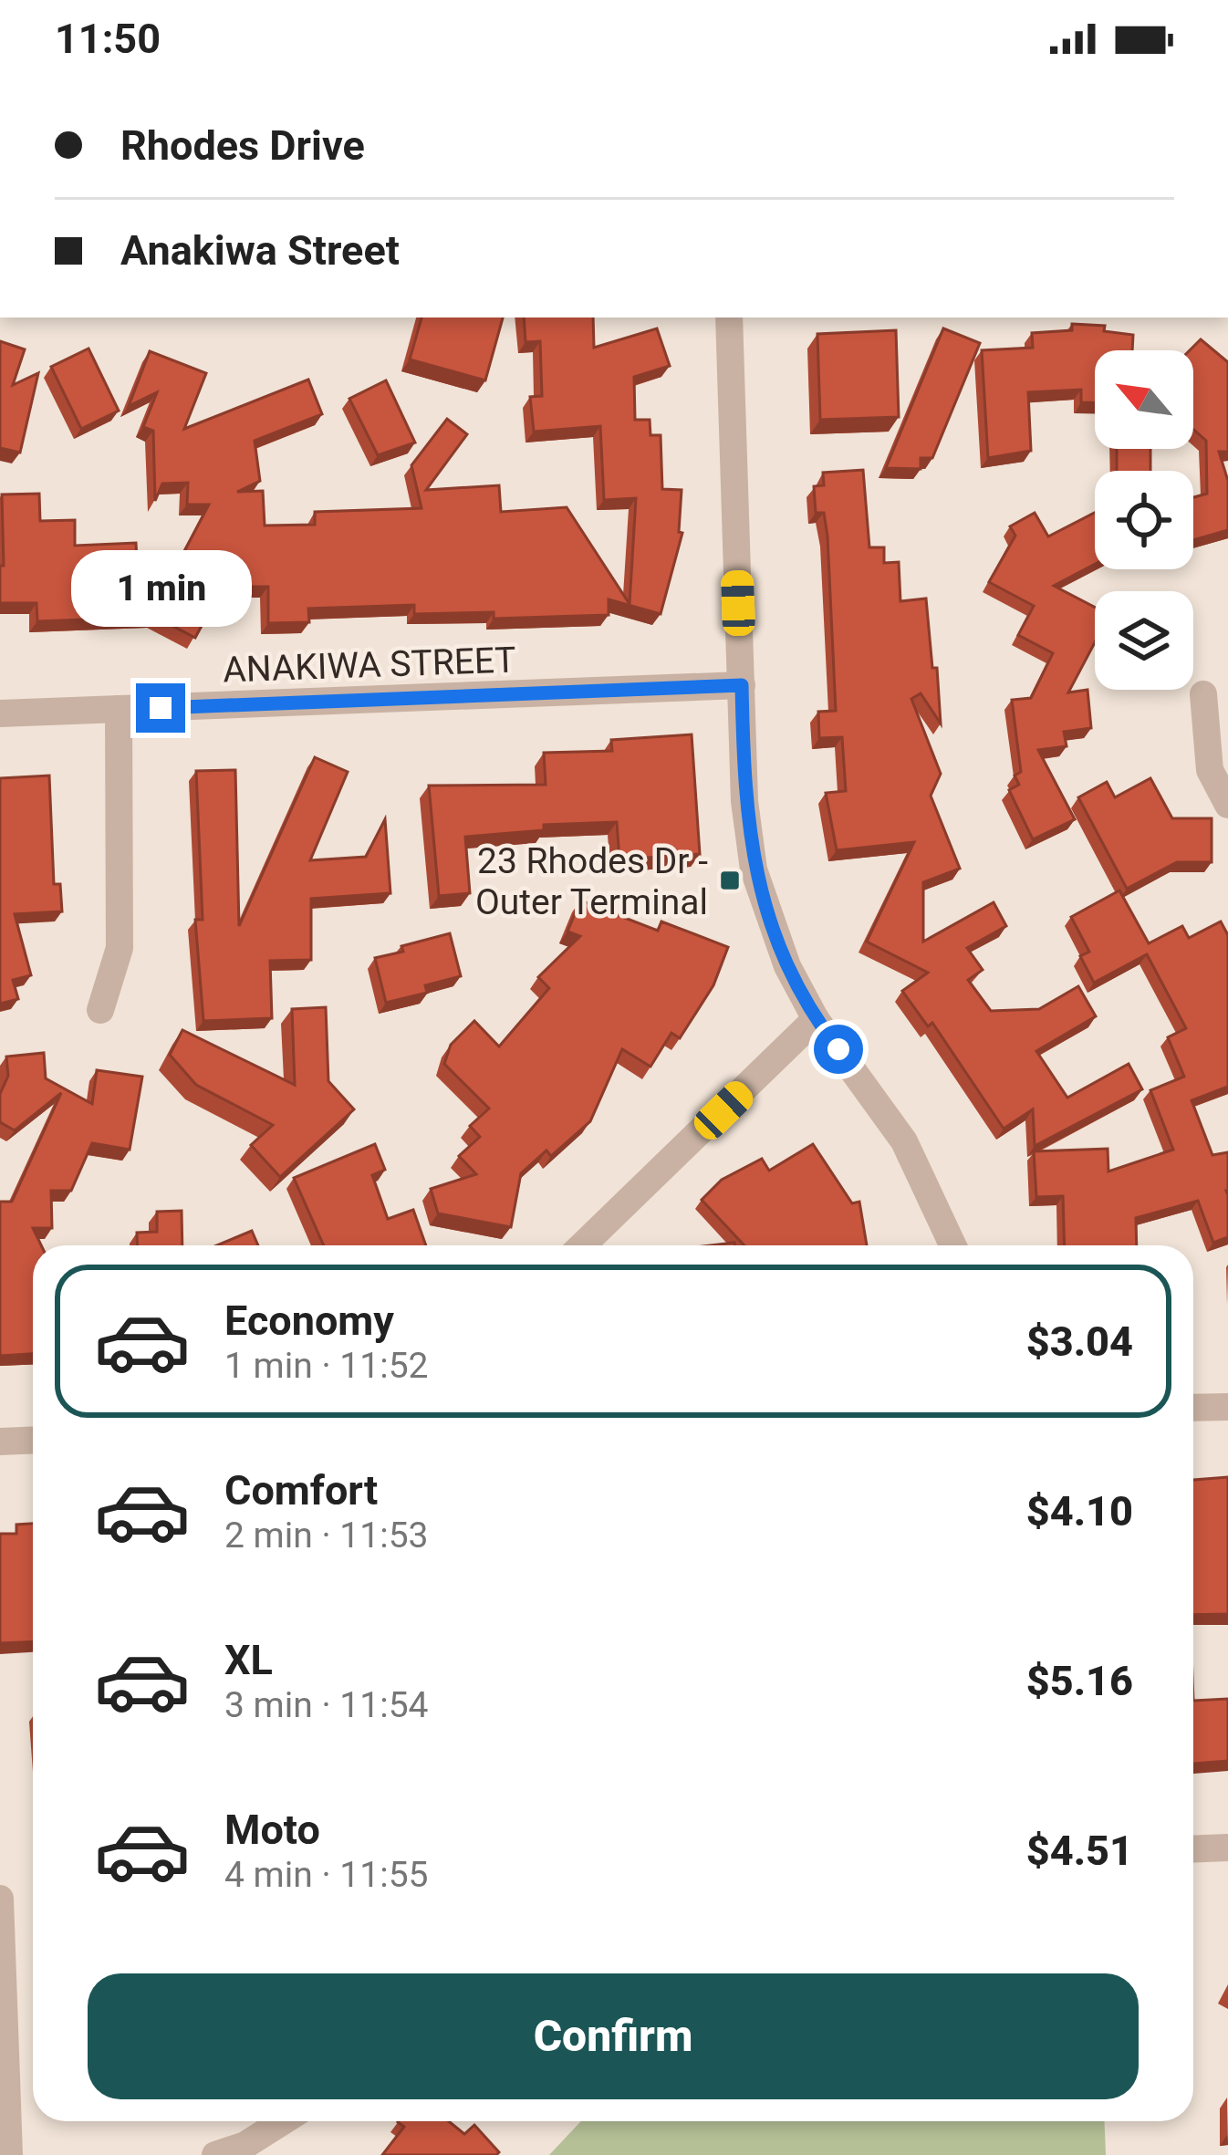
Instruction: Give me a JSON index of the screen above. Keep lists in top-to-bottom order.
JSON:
{
  "streets": {
    "street": ["ANAKIWA STREET"]
  },
  "places": {
    "transit": ["23 Rhodes Dr - Outer Terminal"]
  },
  "north": "top left",
  "page": {
    "status": "11:50",
    "banner": ["Rhodes Drive", "Anakiwa Street"],
    "bubble": "1 min",
    "list": [
      {
        "name": "Economy",
        "note": "1 min · 11:52",
        "value": "$3.04"
      },
      {
        "name": "Comfort",
        "note": "2 min · 11:53",
        "value": "$4.10"
      },
      {
        "name": "XL",
        "note": "3 min · 11:54",
        "value": "$5.16"
      },
      {
        "name": "Moto",
        "note": "4 min · 11:55",
        "value": "$4.51"
      }
    ],
    "buttons": "Confirm"
  }
}
